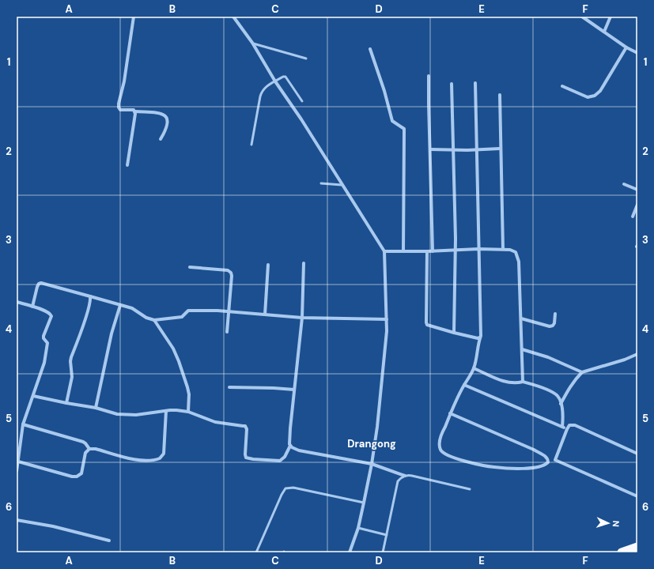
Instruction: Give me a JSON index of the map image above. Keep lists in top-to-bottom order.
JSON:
{
  "districts": ["Drangong"],
  "north": "right",
  "grid": {
    "columns": [
      "A",
      "B",
      "C",
      "D",
      "E",
      "F"
    ],
    "rows": [
      "1",
      "2",
      "3",
      "4",
      "5",
      "6"
    ]
  }
}
